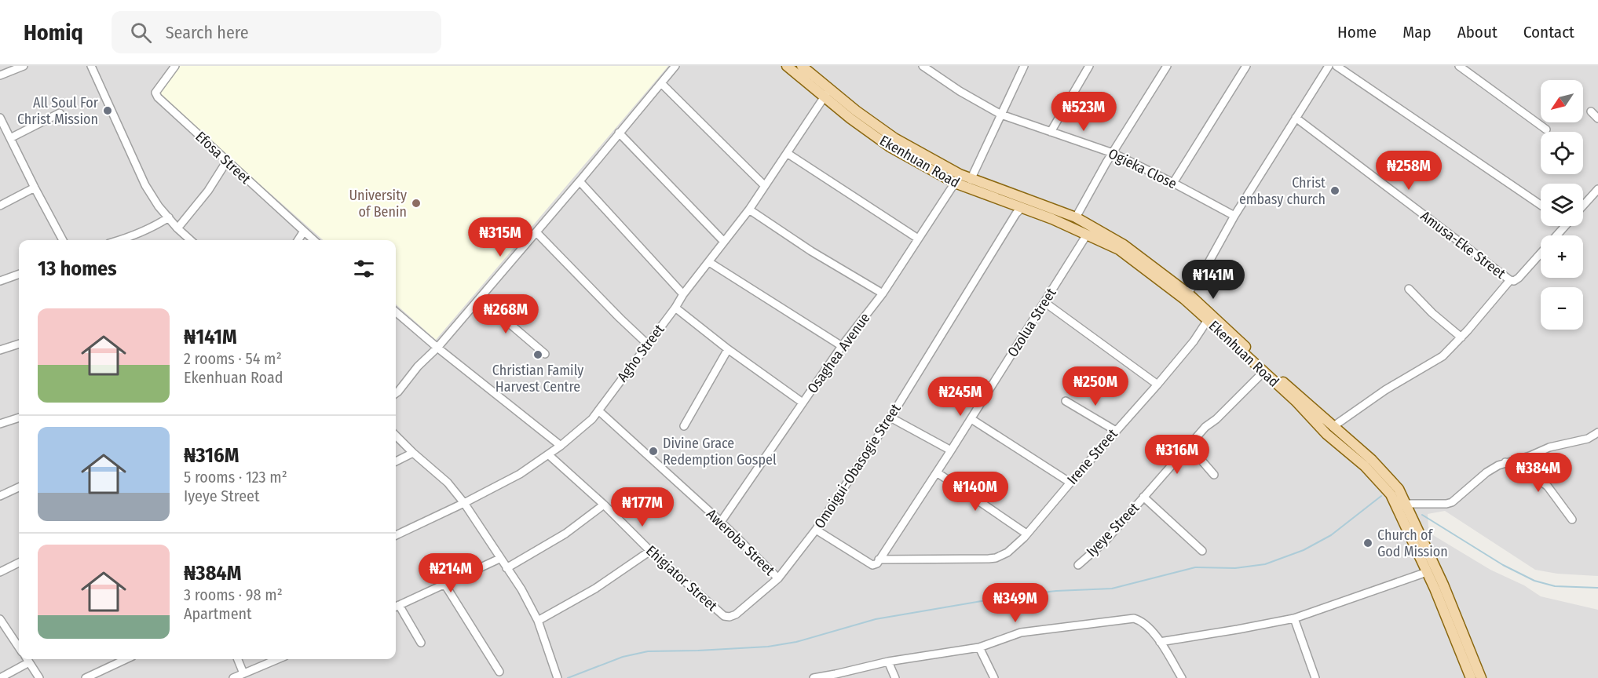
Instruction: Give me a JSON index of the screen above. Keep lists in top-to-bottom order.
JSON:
{
  "streets": {
    "main road": ["Ekenhuan Road"],
    "street": [
      "Efosa Street",
      "Ogieka Close",
      "Amusa-Eke Street",
      "Ozolua Street",
      "Agho Street",
      "Osaghea Avenue",
      "Irene Street",
      "Omoigui-Obasogie Street",
      "Iyeye Street",
      "Aweroba Street",
      "Ehigiator Street"
    ]
  },
  "crossings": [
    ["Ekenhuan Road", "Ozolua Street"],
    ["Ekenhuan Road", "Agho Street"],
    ["Ekenhuan Road", "Osaghea Avenue"],
    ["Ekenhuan Road", "Irene Street"],
    ["Ekenhuan Road", "Omoigui-Obasogie Street"],
    ["Ekenhuan Road", "Iyeye Street"],
    ["Ozolua Street", "Irene Street"],
    ["Agho Street", "Aweroba Street"],
    ["Agho Street", "Ehigiator Street"],
    ["Osaghea Avenue", "Aweroba Street"],
    ["Omoigui-Obasogie Street", "Aweroba Street"],
    ["Omoigui-Obasogie Street", "Ehigiator Street"]
  ],
  "places": [
    "All Soul For Christ Mission",
    "Christ embasy church",
    "University of Benin",
    "Christian Family Harvest Centre",
    "Divine Grace Redemption Gospel",
    "Church of God Mission"
  ],
  "north": "bottom left",
  "page": {
    "header": "Homiq",
    "search": "Search here",
    "nav": [
      "Home",
      "Map",
      "About",
      "Contact"
    ],
    "map_buttons": ["+", "−"],
    "price": [
      "₦523M",
      "₦258M",
      "₦315M",
      "₦141M",
      "₦268M",
      "₦250M",
      "₦245M",
      "₦316M",
      "₦384M",
      "₦140M",
      "₦177M",
      "₦214M",
      "₦349M"
    ],
    "heading": "13 homes",
    "list": [
      {
        "name": "₦141M",
        "note": "2 rooms · 54 m² · Ekenhuan Road"
      },
      {
        "name": "₦316M",
        "note": "5 rooms · 123 m² · Iyeye Street"
      },
      {
        "name": "₦384M",
        "note": "3 rooms · 98 m² · Apartment"
      }
    ]
  }
}
